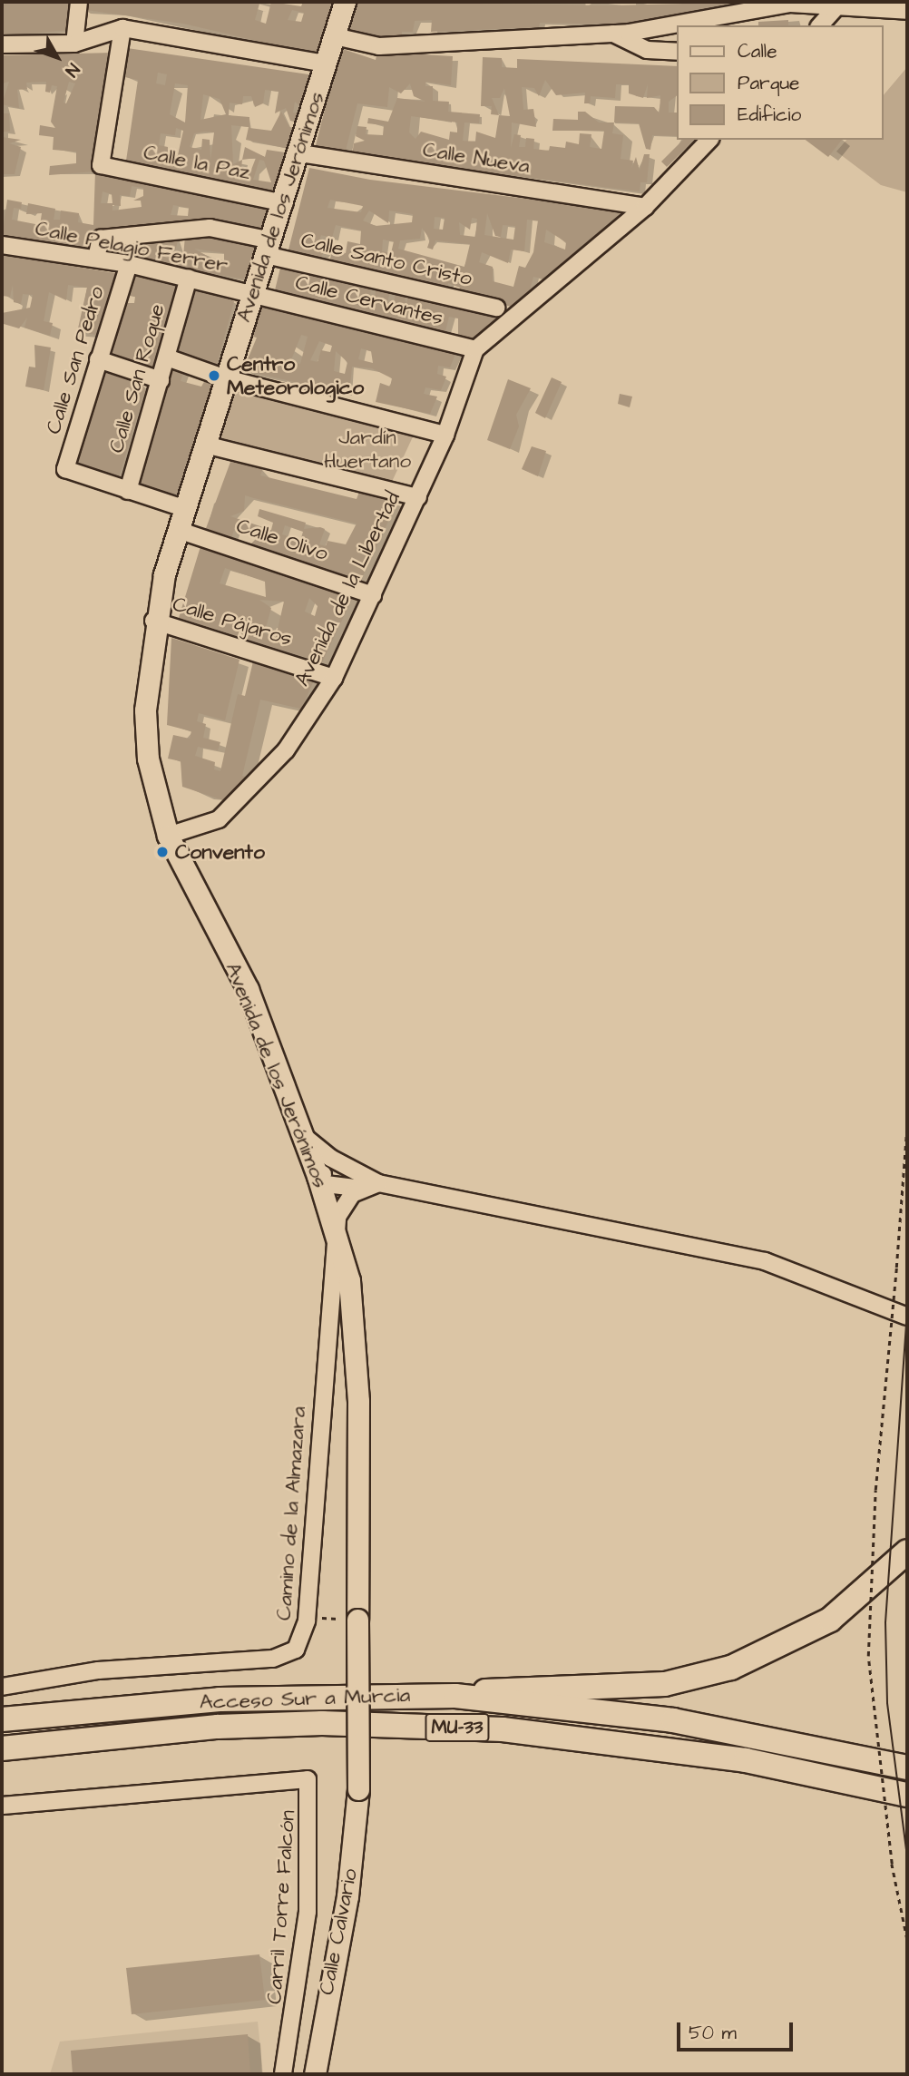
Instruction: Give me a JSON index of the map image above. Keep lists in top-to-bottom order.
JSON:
{
  "streets": {
    "highway": ["Acceso Sur a Murcia", "MU-33"],
    "main road": ["Avenida de los Jerónimos", "Calle Calvario"],
    "street": [
      "Calle Nueva",
      "Calle la Paz",
      "Calle Pelagio Ferrer",
      "Calle Santo Cristo",
      "Calle Cervantes",
      "Calle San Pedro",
      "Calle San Roque",
      "Calle Olivo",
      "Avenida de la Libertad",
      "Calle Pájaros",
      "Camino de la Almazara",
      "Carril Torre Falcón"
    ]
  },
  "crossings": [
    ["Calle Nueva", "Avenida de los Jerónimos"],
    ["Calle la Paz", "Avenida de los Jerónimos"],
    ["Avenida de los Jerónimos", "Calle Pelagio Ferrer"],
    ["Avenida de los Jerónimos", "Calle Santo Cristo"],
    ["Avenida de los Jerónimos", "Calle Cervantes"],
    ["Avenida de los Jerónimos", "Calle Olivo"],
    ["Avenida de los Jerónimos", "Avenida de la Libertad"],
    ["Avenida de los Jerónimos", "Calle Pájaros"],
    ["Avenida de los Jerónimos", "Camino de la Almazara"],
    ["Avenida de los Jerónimos", "Calle Calvario"],
    ["Calle Pelagio Ferrer", "Calle Santo Cristo"],
    ["Calle Pelagio Ferrer", "Calle Cervantes"],
    ["Calle Pelagio Ferrer", "Calle San Pedro"],
    ["Calle Pelagio Ferrer", "Calle San Roque"],
    ["Calle Cervantes", "Avenida de la Libertad"],
    ["Calle San Pedro", "Calle San Roque"],
    ["Calle Olivo", "Avenida de la Libertad"],
    ["Avenida de la Libertad", "Calle Pájaros"]
  ],
  "parks": ["Jardín Huertano"],
  "places": ["Centro Meteorologico", "Convento"],
  "legend": ["Calle", "Parque", "Edificio"],
  "scale_bar": "50 m",
  "north": "bottom right"
}
